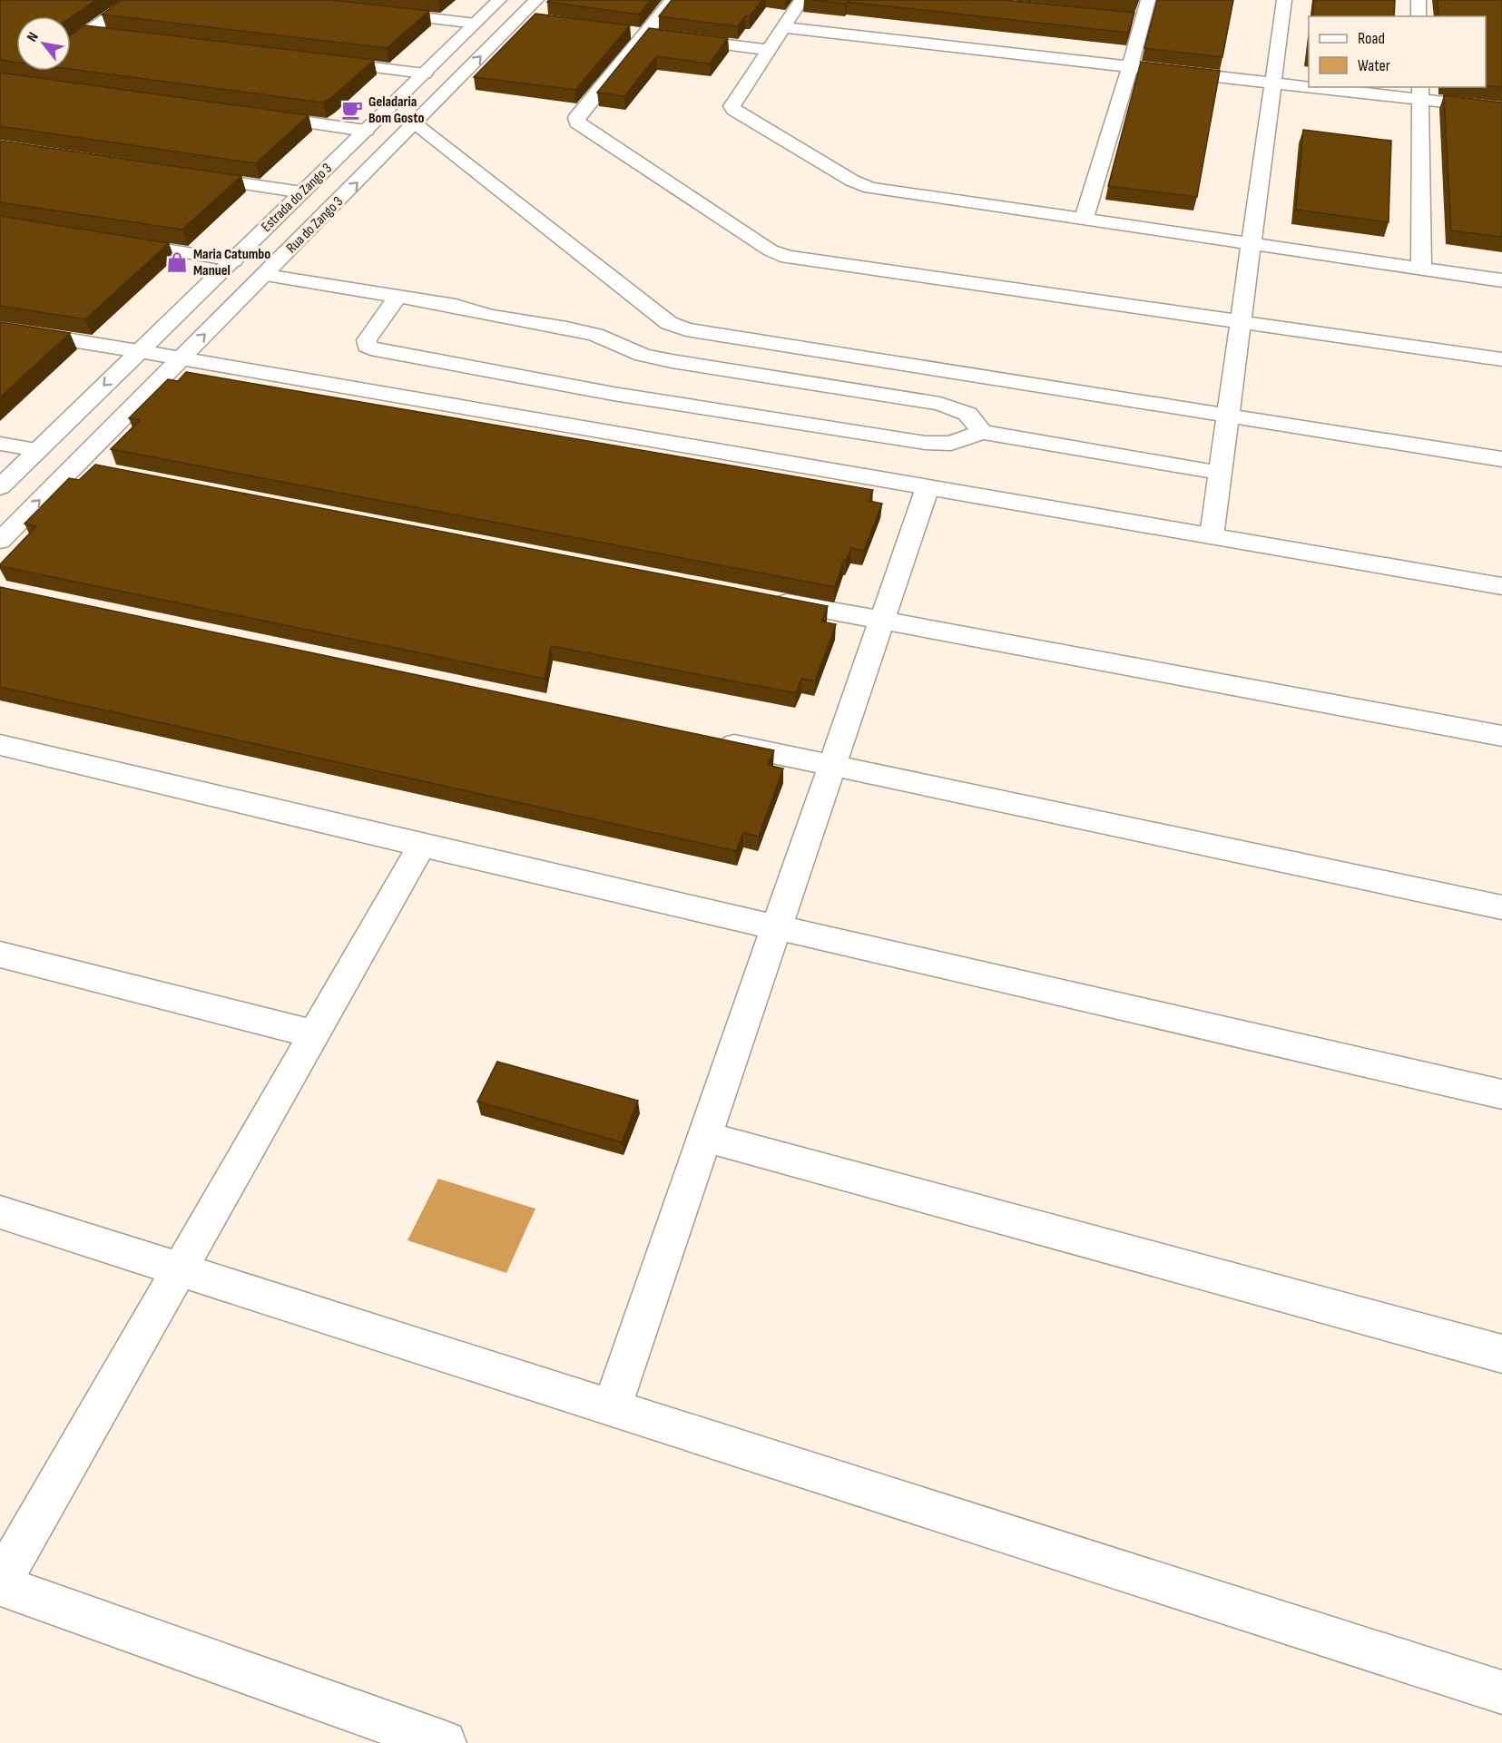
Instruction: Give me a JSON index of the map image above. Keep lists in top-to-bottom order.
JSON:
{
  "streets": {
    "street": ["Estrada do Zango 3", "Rua do Zango 3"]
  },
  "one_way": ["Rua do Zango 3"],
  "places": {
    "cafe": ["Geladaria Bom Gosto"],
    "shop": ["Maria Catumbo Manuel"]
  },
  "legend": ["Road", "Water"],
  "north": "top left"
}
